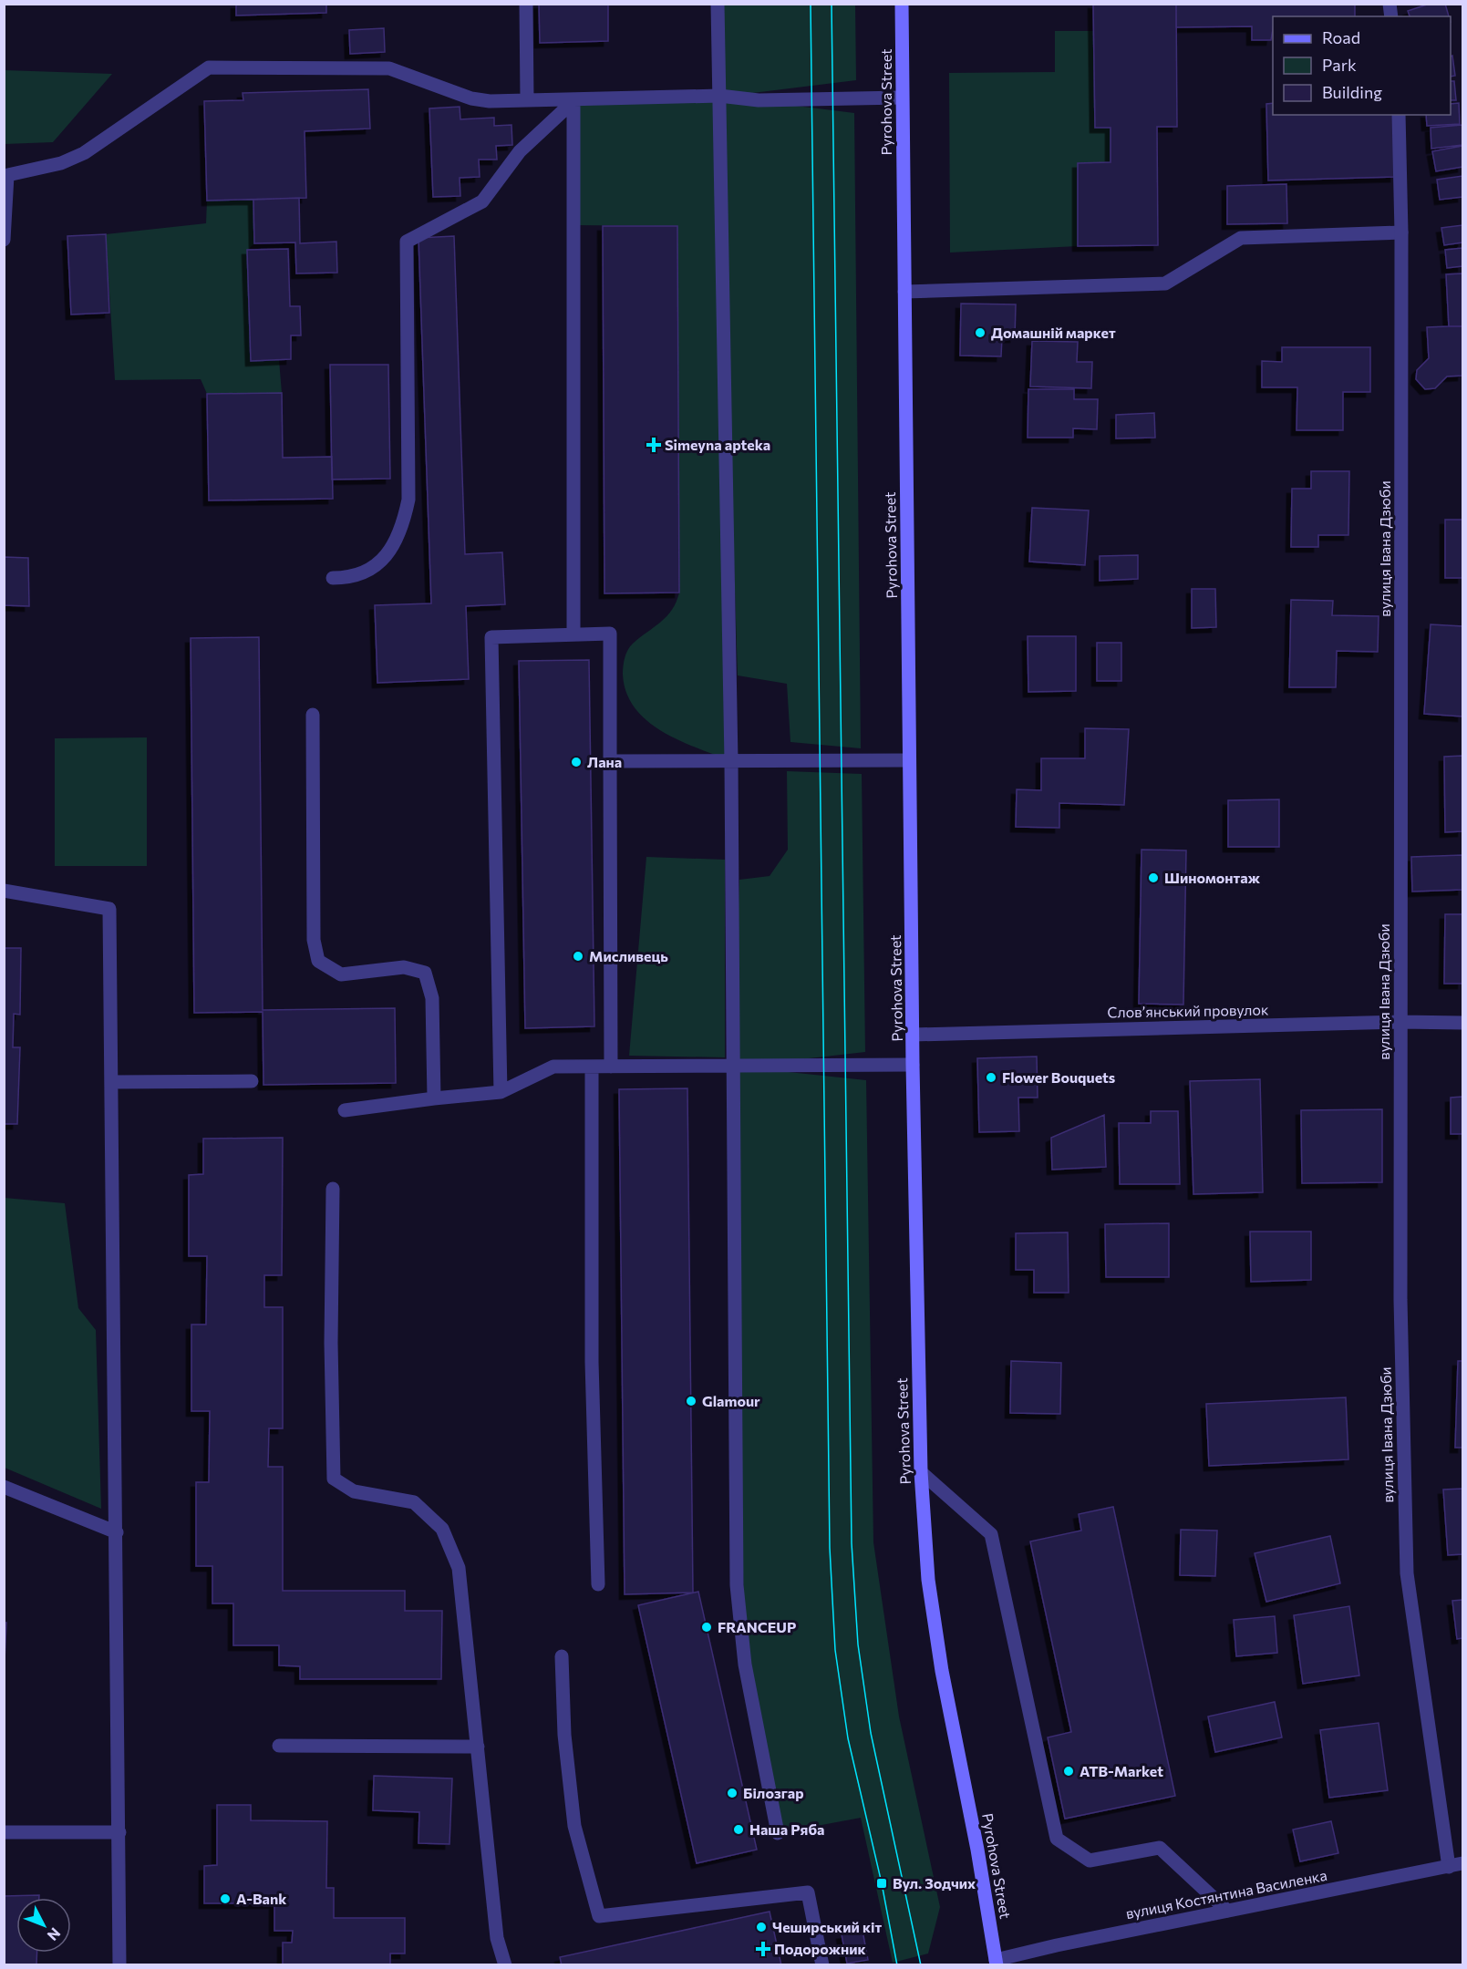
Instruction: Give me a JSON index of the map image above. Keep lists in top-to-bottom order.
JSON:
{
  "streets": {
    "main road": ["Pyrohova Street"],
    "street": ["вулиця Івана Дзюби", "Словʼянський провулок", "вулиця Костянтина Василенка"]
  },
  "crossings": [
    ["Pyrohova Street", "Словʼянський провулок"],
    ["Pyrohova Street", "вулиця Костянтина Василенка"],
    ["вулиця Івана Дзюби", "Словʼянський провулок"],
    ["вулиця Івана Дзюби", "вулиця Костянтина Василенка"]
  ],
  "places": {
    "other": [
      "Домашній маркет",
      "Лана",
      "Шиномонтаж",
      "Мисливець",
      "Flower Bouquets",
      "Glamour",
      "FRANCEUP",
      "ATB-Market",
      "Білозгар",
      "Наша Ряба",
      "A-Bank",
      "Чеширський кіт"
    ],
    "health": ["Simeyna apteka", "Подорожник"],
    "transit": ["Вул. Зодчих"]
  },
  "legend": ["Road", "Park", "Building"],
  "north": "bottom right"
}
